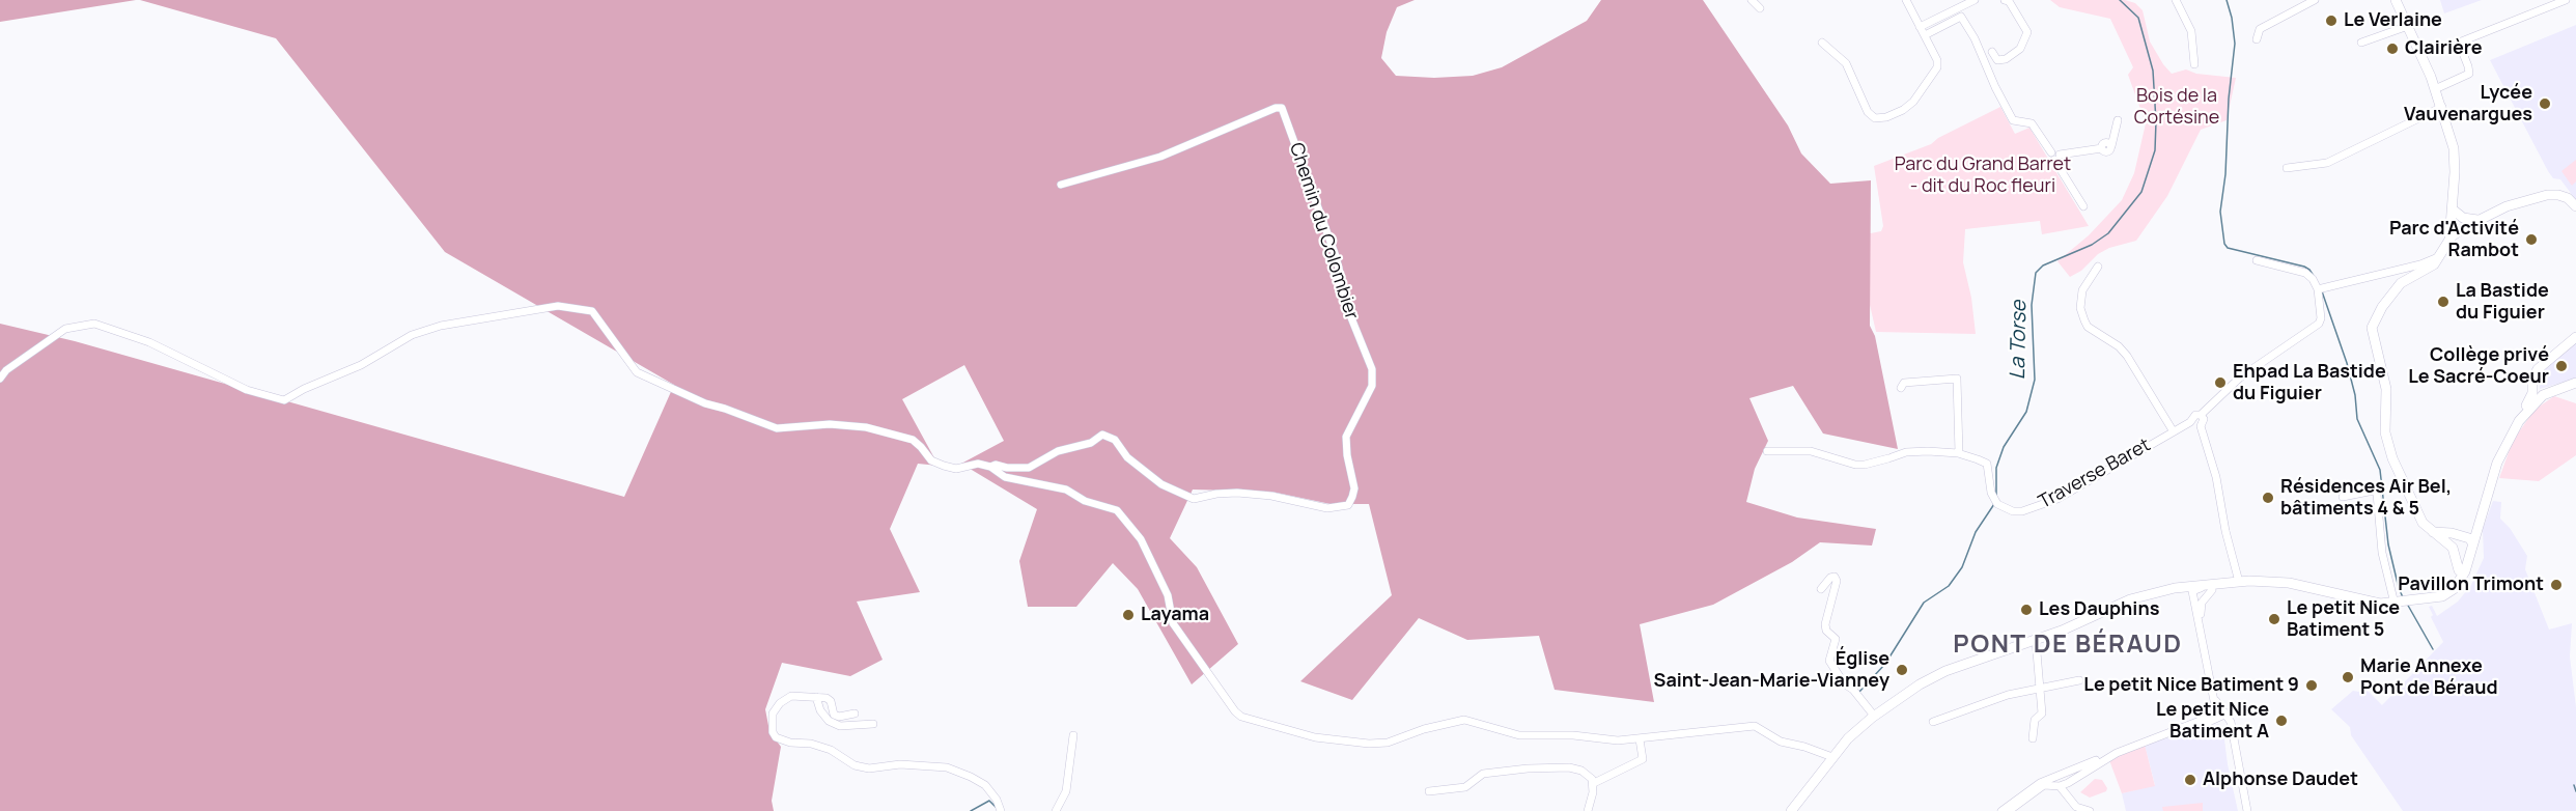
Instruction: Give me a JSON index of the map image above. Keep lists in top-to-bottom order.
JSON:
{
  "streets": {
    "street": ["Chemin du Colombier", "Traverse Baret"]
  },
  "districts": ["PONT DE BÉRAUD"],
  "water": ["La Torse"],
  "parks": ["Bois de la Cortésine", "Parc du Grand Barret - dit du Roc fleuri"],
  "places": [
    "Le Verlaine",
    "Clairière",
    "Lycée Vauvenargues",
    "Parc d'Activité Rambot",
    "La Bastide du Figuier",
    "Collège privé Le Sacré-Coeur",
    "Ehpad La Bastide du Figuier",
    "Résidences Air Bel, bâtiments 4 & 5",
    "Pavillon Trimont",
    "Les Dauphins",
    "Layama",
    "Le petit Nice Batiment 5",
    "Église Saint-Jean-Marie-Vianney",
    "Marie Annexe Pont de Béraud",
    "Le petit Nice Batiment 9",
    "Le petit Nice Batiment A",
    "Alphonse Daudet"
  ]
}
